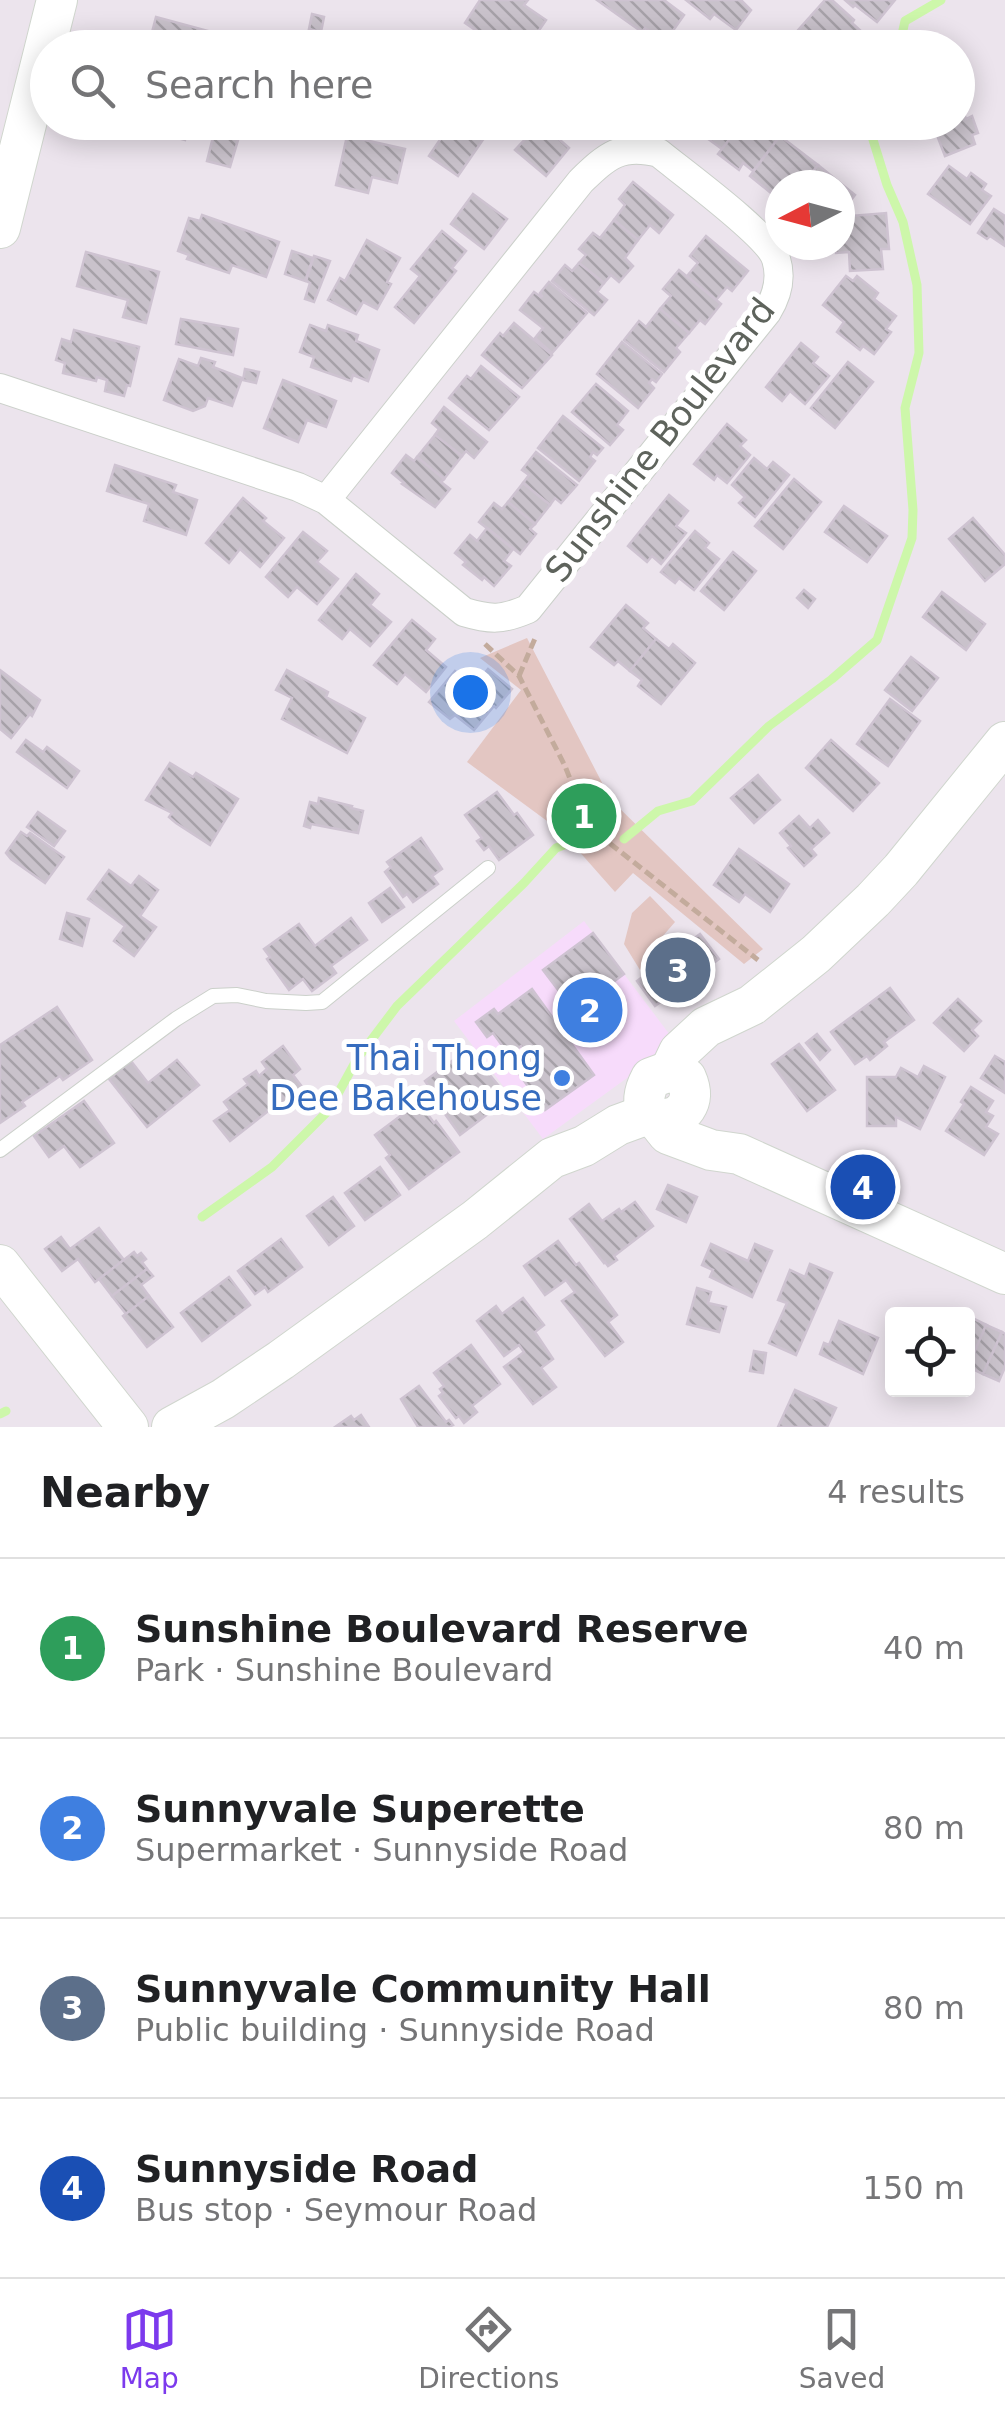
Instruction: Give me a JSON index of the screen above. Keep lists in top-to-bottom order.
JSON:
{
  "streets": {
    "street": ["Sunshine Boulevard"]
  },
  "places": ["Thai Thong Dee Bakehouse"],
  "north": "left",
  "page": {
    "search": "Search here",
    "pins": [
      "1",
      "3",
      "2",
      "4"
    ],
    "heading": ["Nearby", "4 results"],
    "list": [
      {
        "mark": "1",
        "name": "Sunshine Boulevard Reserve",
        "note": "Park · Sunshine Boulevard",
        "value": "40 m"
      },
      {
        "mark": "2",
        "name": "Sunnyvale Superette",
        "note": "Supermarket · Sunnyside Road",
        "value": "80 m"
      },
      {
        "mark": "3",
        "name": "Sunnyvale Community Hall",
        "note": "Public building · Sunnyside Road",
        "value": "80 m"
      },
      {
        "mark": "4",
        "name": "Sunnyside Road",
        "note": "Bus stop · Seymour Road",
        "value": "150 m"
      }
    ],
    "nav": ["Map", "Directions", "Saved"]
  }
}
